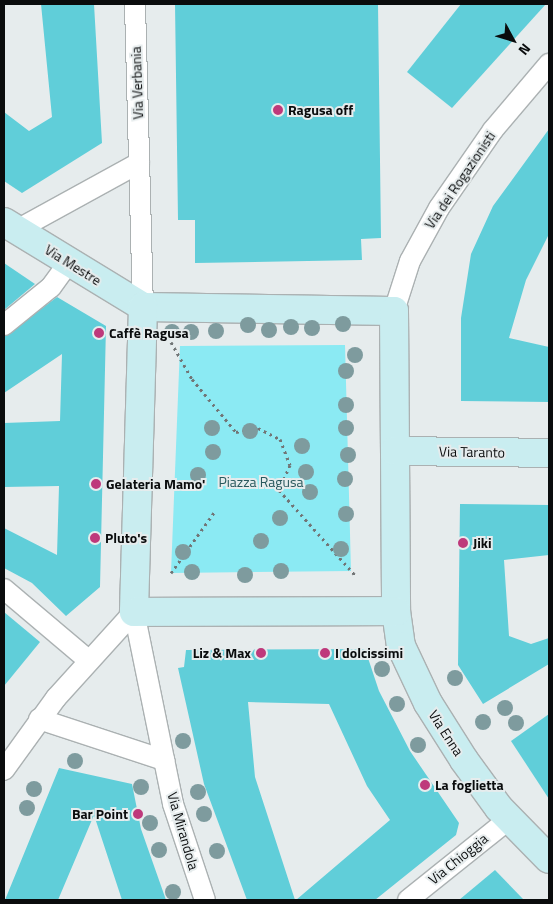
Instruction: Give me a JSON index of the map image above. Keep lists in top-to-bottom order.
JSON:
{
  "streets": {
    "main road": ["Via Mestre", "Via Taranto", "Via Enna"],
    "street": [
      "Via Verbania",
      "Via dei Rogazionisti",
      "Via Mirandola",
      "Via Chioggia"
    ]
  },
  "crossings": [
    ["Via Verbania", "Via Mestre"],
    ["Via Enna", "Via Chioggia"]
  ],
  "parks": ["Piazza Ragusa"],
  "places": [
    "Ragusa off",
    "Caffè Ragusa",
    "Gelateria Mamo'",
    "Pluto's",
    "Jiki",
    "Liz & Max",
    "I dolcissimi",
    "La foglietta",
    "Bar Point"
  ],
  "north": "bottom right"
}
